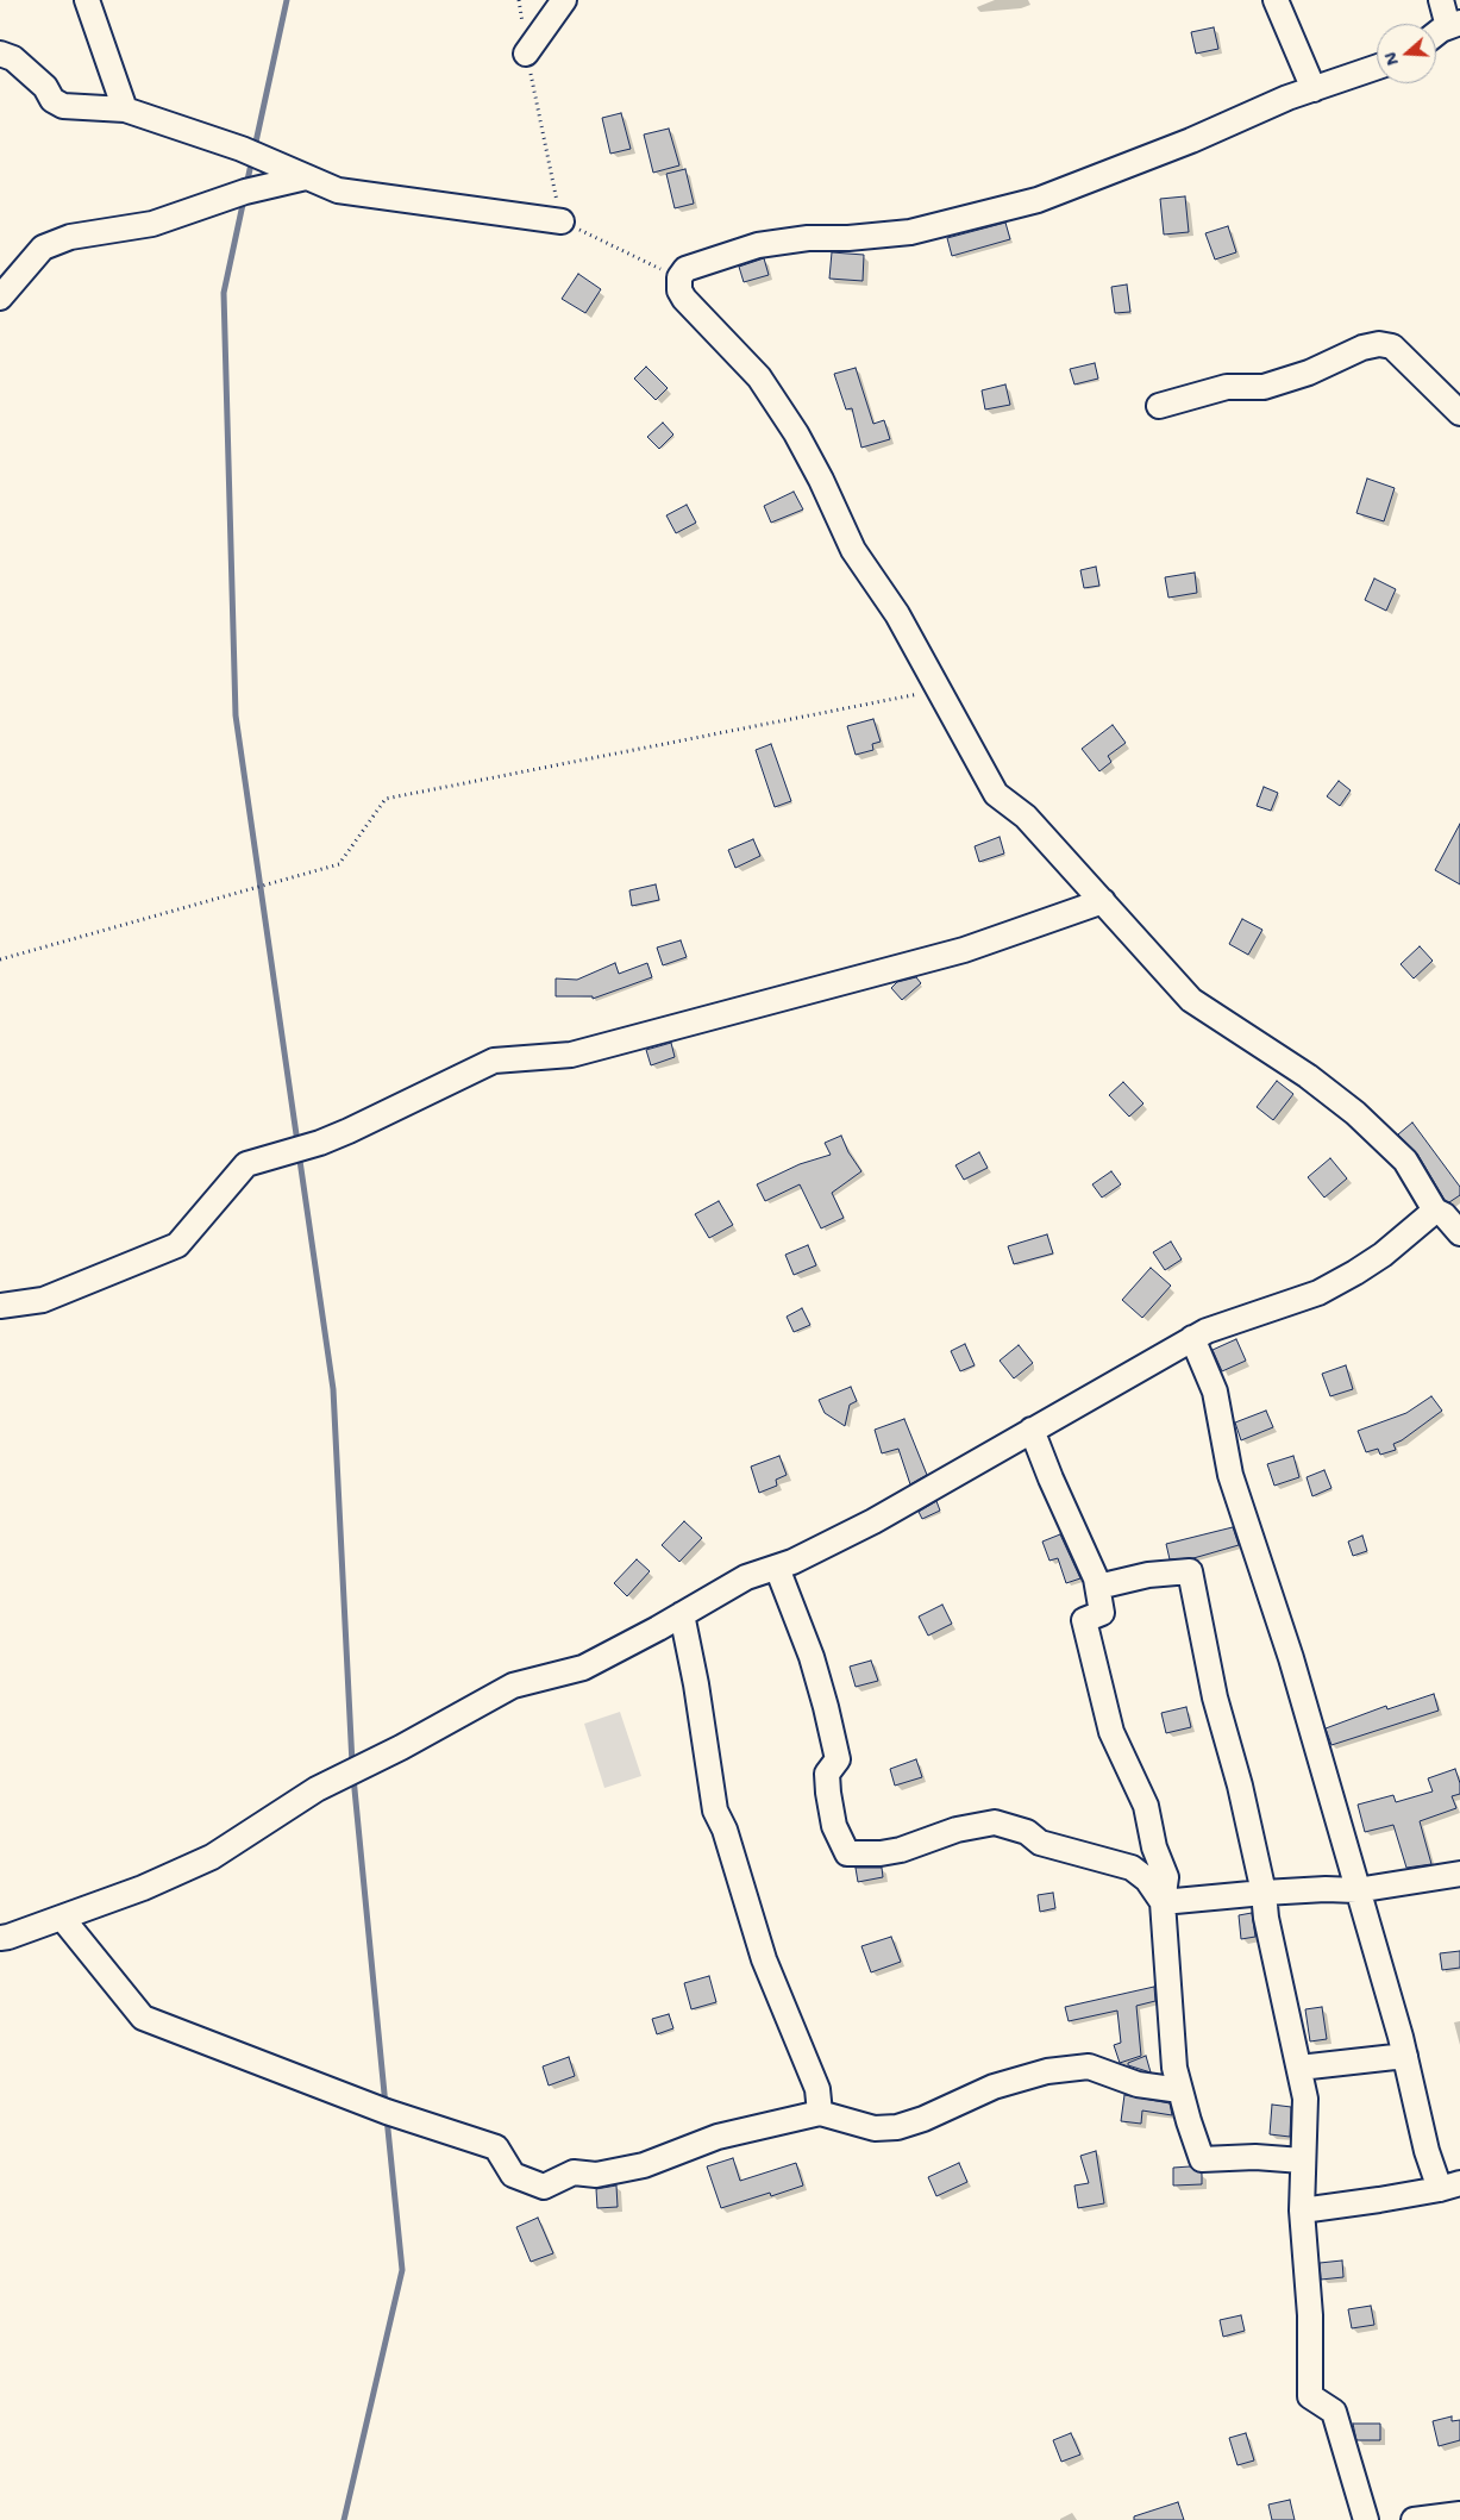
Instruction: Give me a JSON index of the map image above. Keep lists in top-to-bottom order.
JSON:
{
  "north": "left"
}
